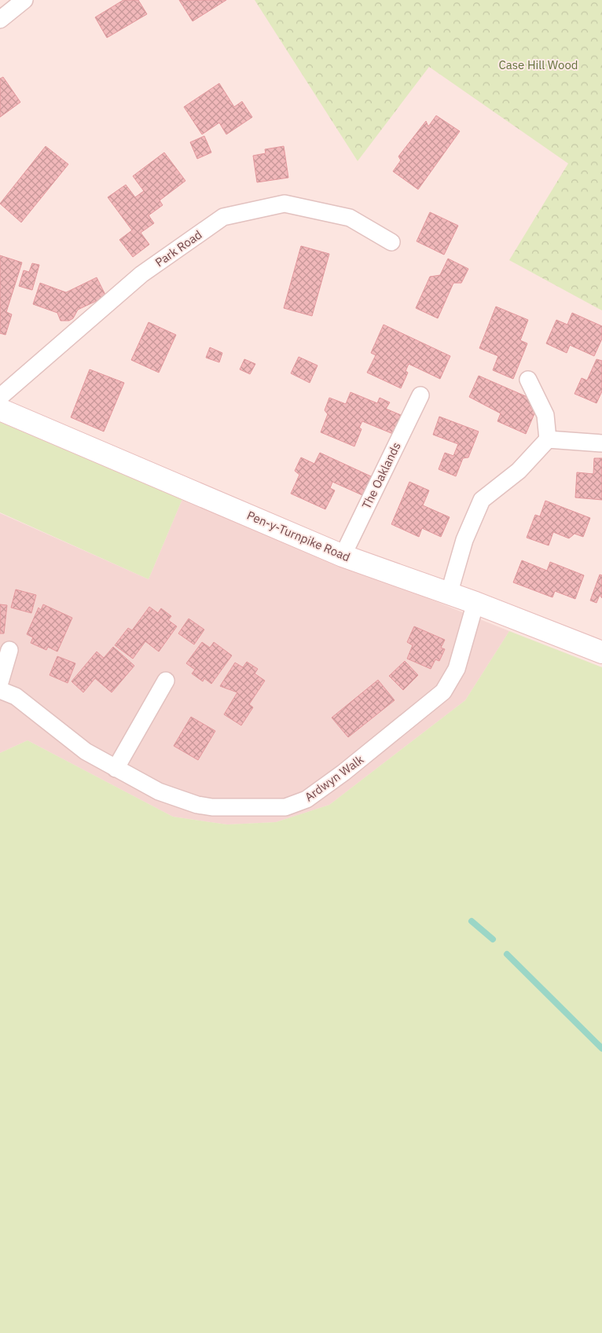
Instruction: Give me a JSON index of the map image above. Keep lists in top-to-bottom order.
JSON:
{
  "streets": {
    "street": [
      "Park Road",
      "The Oaklands",
      "Pen-y-Turnpike Road",
      "Ardwyn Walk"
    ]
  },
  "crossings": [
    ["The Oaklands", "Pen-y-Turnpike Road"],
    ["Pen-y-Turnpike Road", "Ardwyn Walk"]
  ],
  "parks": ["Case Hill Wood"]
}
